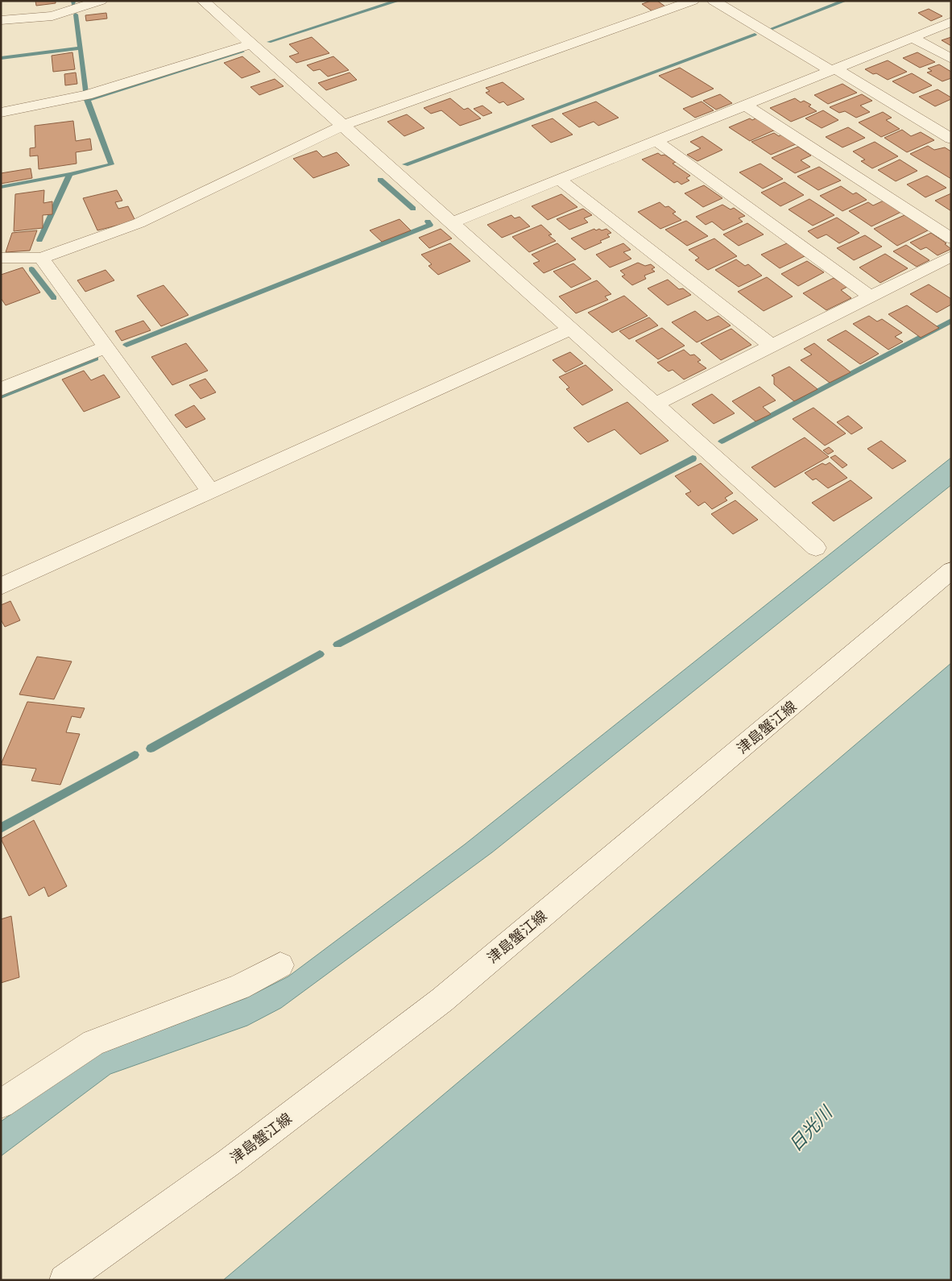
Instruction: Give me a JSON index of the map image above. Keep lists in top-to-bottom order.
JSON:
{
  "streets": {
    "street": ["津島蟹江線"]
  },
  "water": ["日光川"]
}
